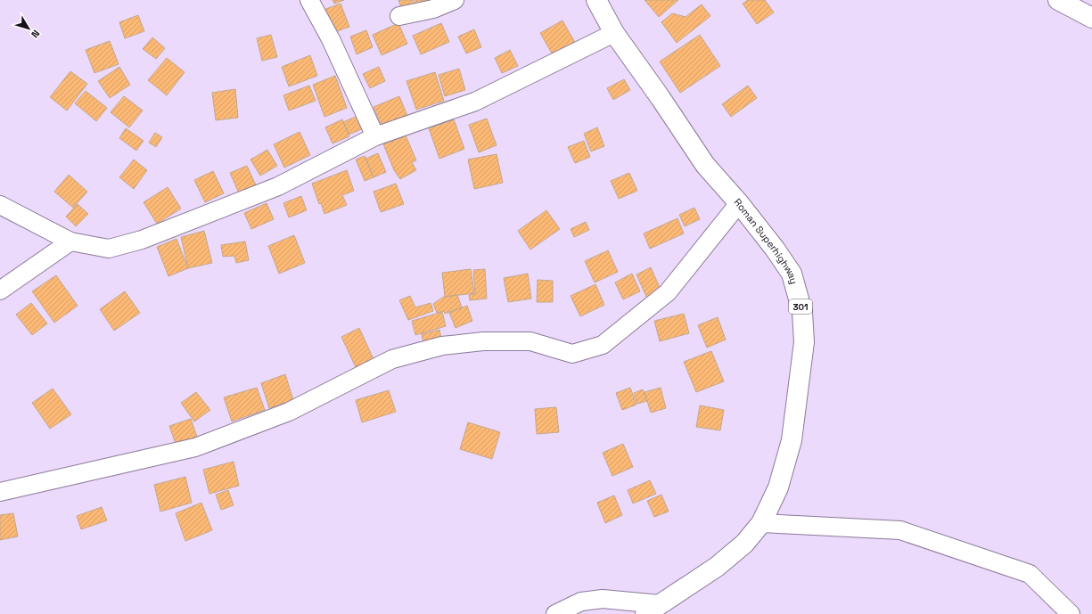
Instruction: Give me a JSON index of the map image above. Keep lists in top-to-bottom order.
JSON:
{
  "streets": {
    "main road": ["Roman Superhighway", "301"]
  },
  "north": "bottom right"
}
